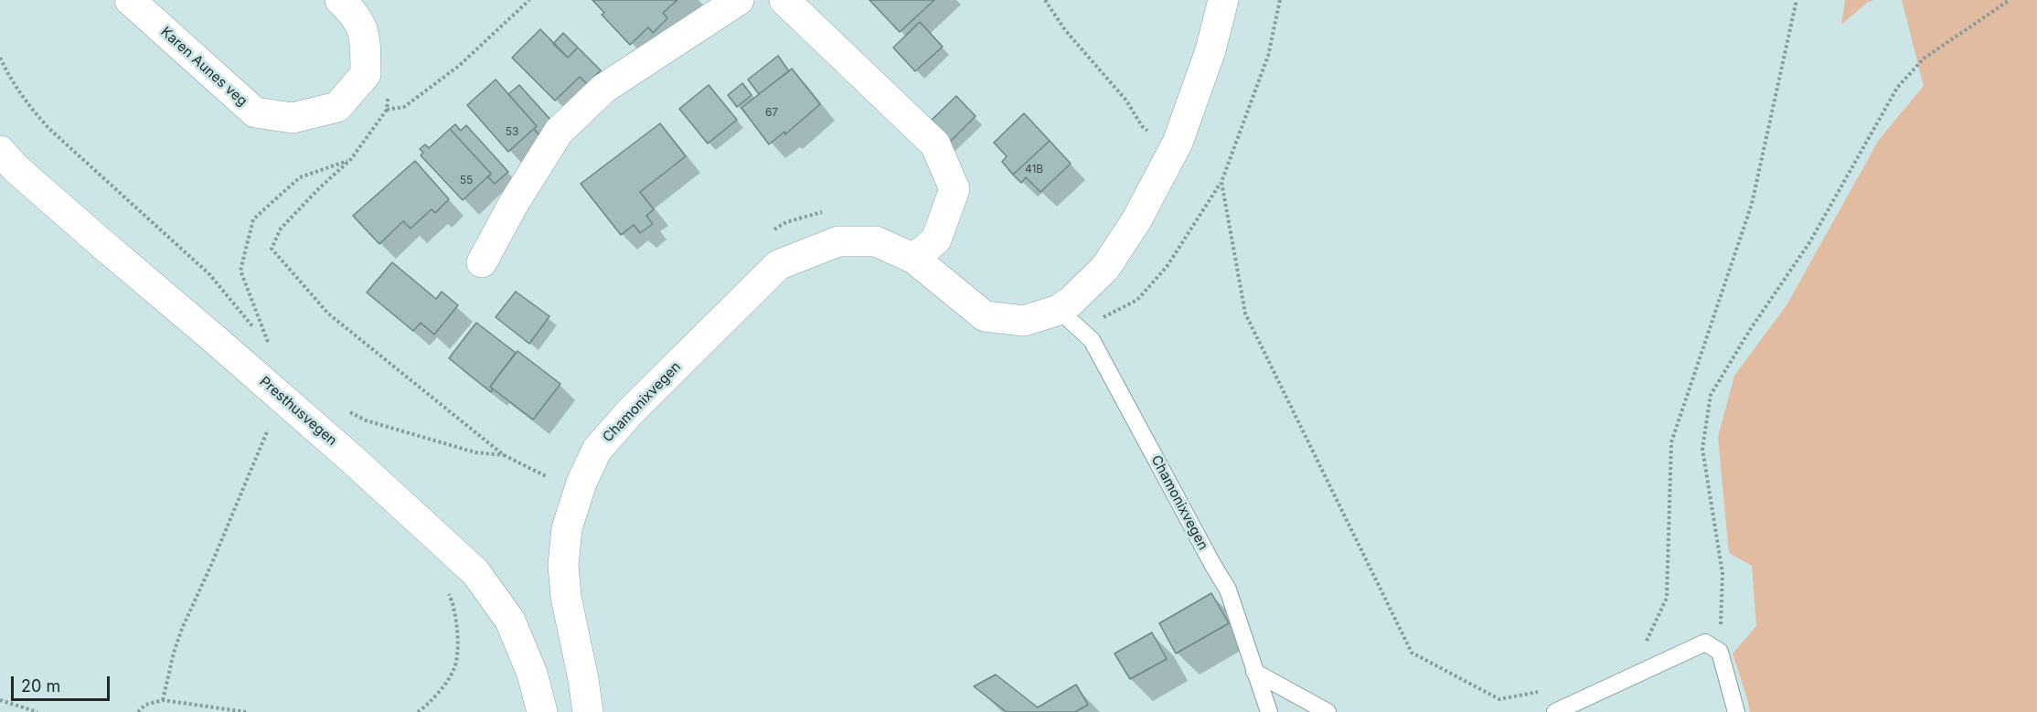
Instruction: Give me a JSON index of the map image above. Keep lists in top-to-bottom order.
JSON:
{
  "streets": {
    "street": ["Karen Aunes veg", "Chamonixvegen", "Presthusvegen"]
  },
  "house_numbers": [
    "67",
    "53",
    "41B",
    "55"
  ],
  "scale_bar": "20 m"
}
